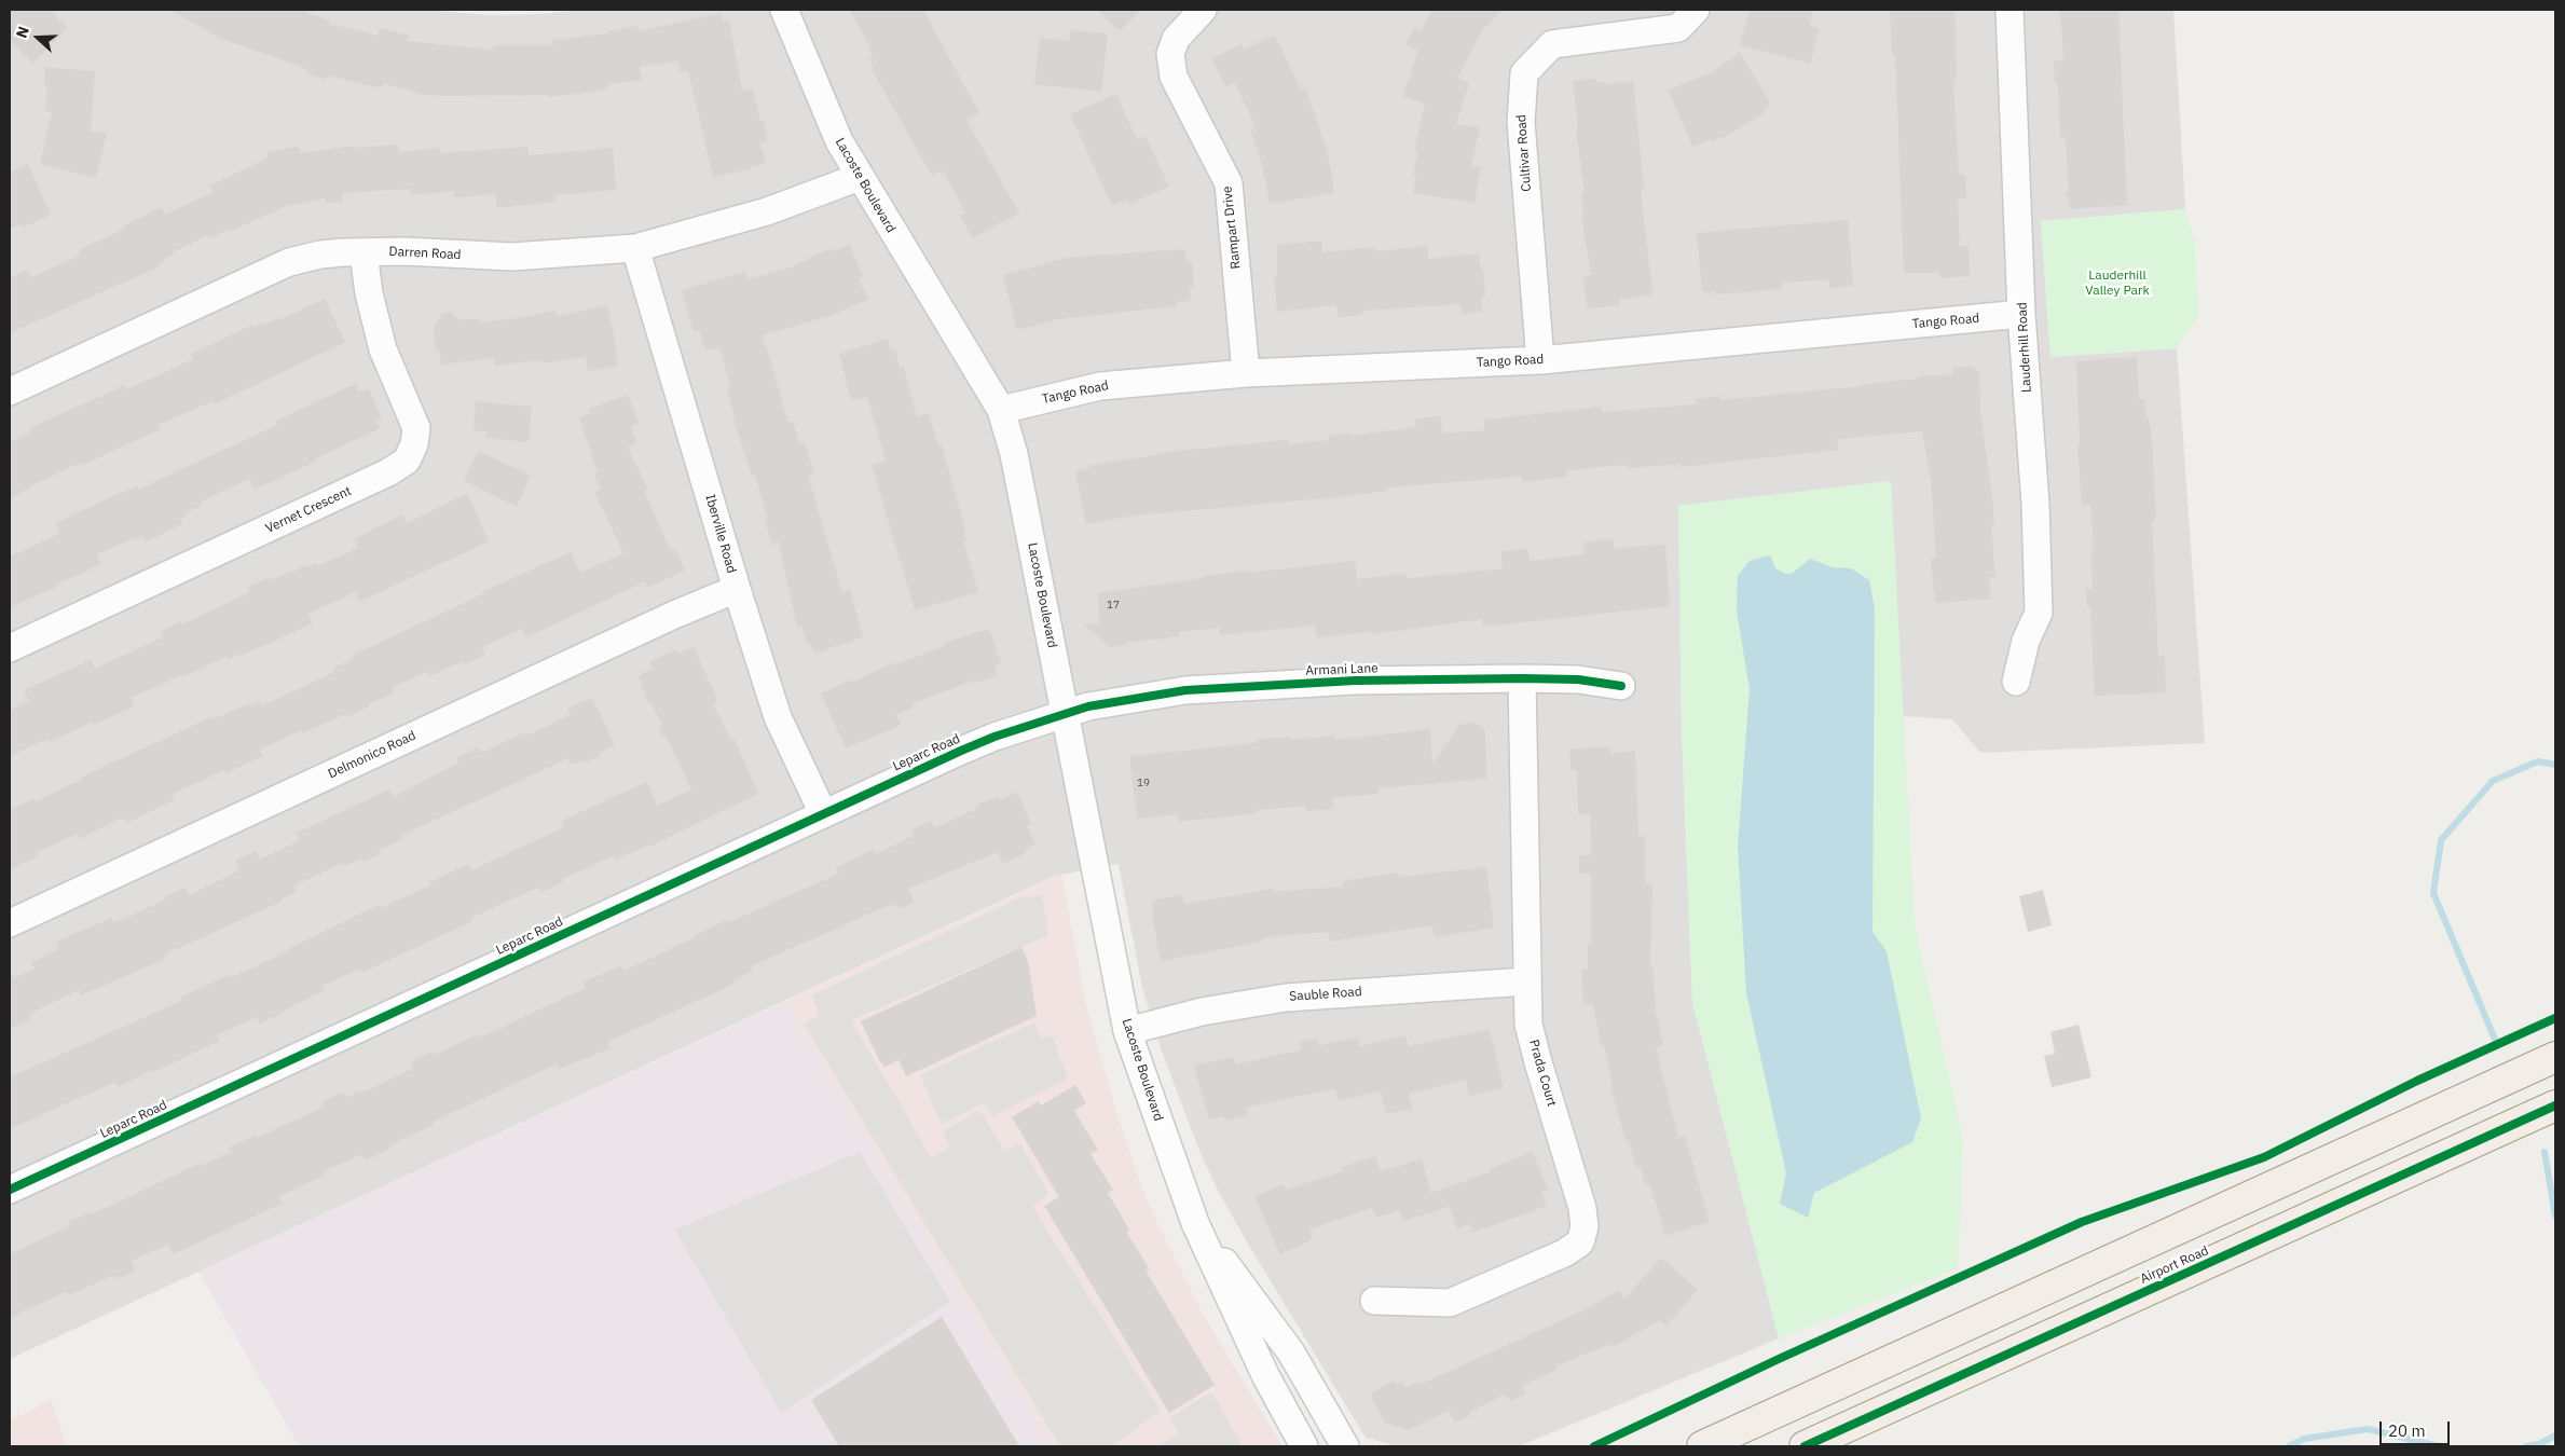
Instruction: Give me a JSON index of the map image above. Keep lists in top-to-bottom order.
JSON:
{
  "streets": {
    "main road": ["Airport Road"],
    "street": [
      "Cultivar Road",
      "Lacoste Boulevard",
      "Rampart Drive",
      "Darren Road",
      "Tango Road",
      "Lauderhill Road",
      "Vernet Crescent",
      "Iberville Road",
      "Armani Lane",
      "Leparc Road",
      "Delmonico Road",
      "Sauble Road",
      "Prada Court"
    ]
  },
  "crossings": [
    ["Cultivar Road", "Tango Road"],
    ["Lacoste Boulevard", "Darren Road"],
    ["Lacoste Boulevard", "Tango Road"],
    ["Lacoste Boulevard", "Armani Lane"],
    ["Lacoste Boulevard", "Leparc Road"],
    ["Lacoste Boulevard", "Sauble Road"],
    ["Rampart Drive", "Tango Road"],
    ["Darren Road", "Vernet Crescent"],
    ["Darren Road", "Iberville Road"],
    ["Tango Road", "Lauderhill Road"],
    ["Iberville Road", "Leparc Road"],
    ["Iberville Road", "Delmonico Road"],
    ["Armani Lane", "Leparc Road"],
    ["Armani Lane", "Prada Court"],
    ["Sauble Road", "Prada Court"]
  ],
  "parks": ["Lauderhill Valley Park"],
  "house_numbers": ["17", "19"],
  "scale_bar": "20 m",
  "north": "left"
}
